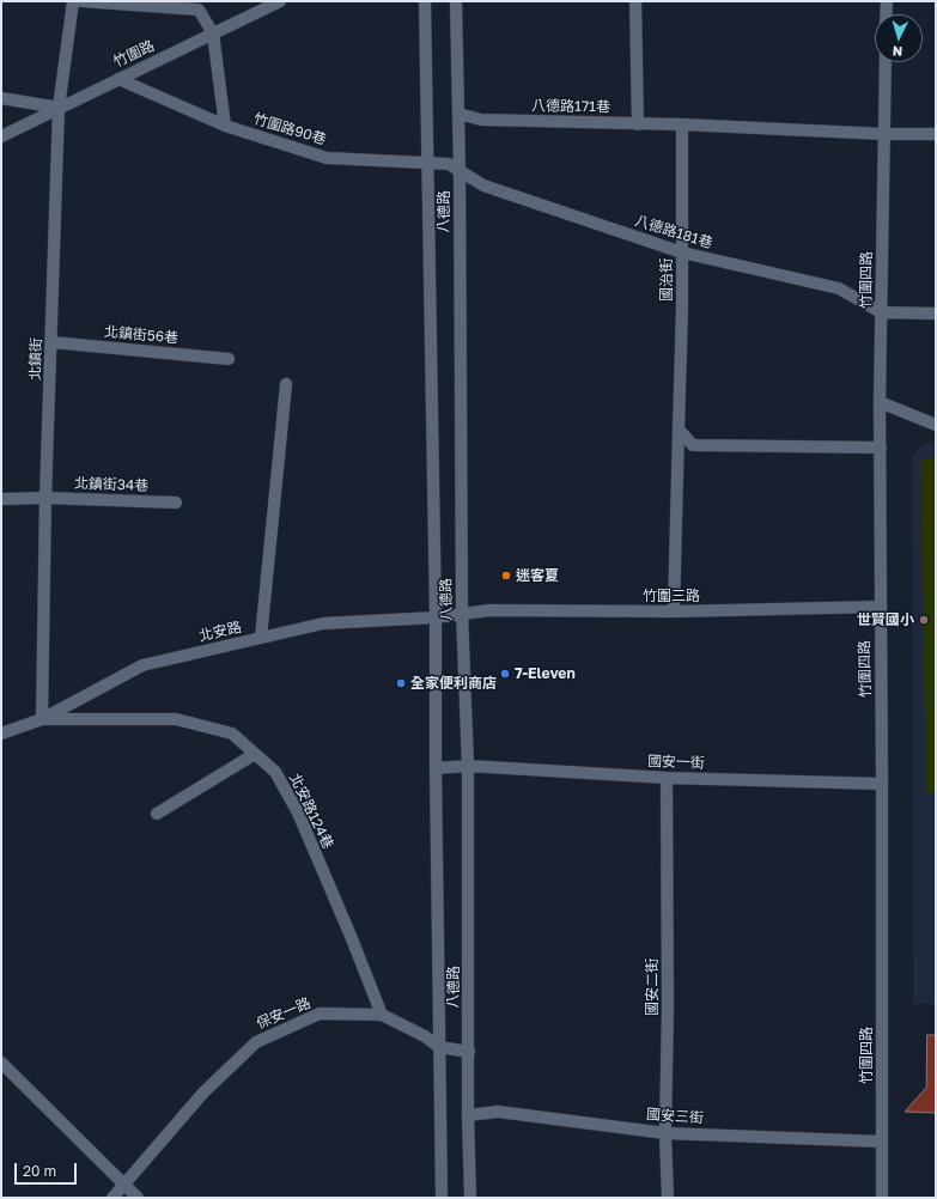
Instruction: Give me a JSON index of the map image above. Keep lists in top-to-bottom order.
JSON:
{
  "streets": {
    "street": [
      "竹圍路",
      "八德路171巷",
      "竹圍路90巷",
      "八德路",
      "八德路181巷",
      "國治街",
      "竹圍四路",
      "北鎮街56巷",
      "北鎮街",
      "北鎮街34巷",
      "竹圍三路",
      "北安路",
      "國安一街",
      "北安路124巷",
      "國安二街",
      "保安一路",
      "國安三街"
    ]
  },
  "crossings": [
    ["竹圍路", "竹圍路90巷"],
    ["竹圍路", "北鎮街"],
    ["八德路171巷", "八德路"],
    ["八德路171巷", "國治街"],
    ["竹圍路90巷", "八德路"],
    ["竹圍路90巷", "八德路181巷"],
    ["八德路", "八德路181巷"],
    ["八德路", "竹圍三路"],
    ["八德路", "北安路"],
    ["八德路", "國安一街"],
    ["八德路", "保安一路"],
    ["八德路", "國安三街"],
    ["八德路181巷", "國治街"],
    ["八德路181巷", "竹圍四路"],
    ["國治街", "竹圍三路"],
    ["竹圍四路", "竹圍三路"],
    ["竹圍四路", "國安一街"],
    ["竹圍四路", "國安三街"],
    ["北鎮街56巷", "北鎮街"],
    ["北鎮街", "北鎮街34巷"],
    ["北鎮街", "北安路"],
    ["北鎮街", "北安路124巷"],
    ["竹圍三路", "北安路"],
    ["北安路", "北安路124巷"],
    ["國安一街", "國安二街"],
    ["北安路124巷", "保安一路"],
    ["國安二街", "國安三街"]
  ],
  "places": [
    "迷客夏",
    "世賢國小",
    "7-Eleven",
    "全家便利商店"
  ],
  "scale_bar": "20 m",
  "north": "bottom"
}
